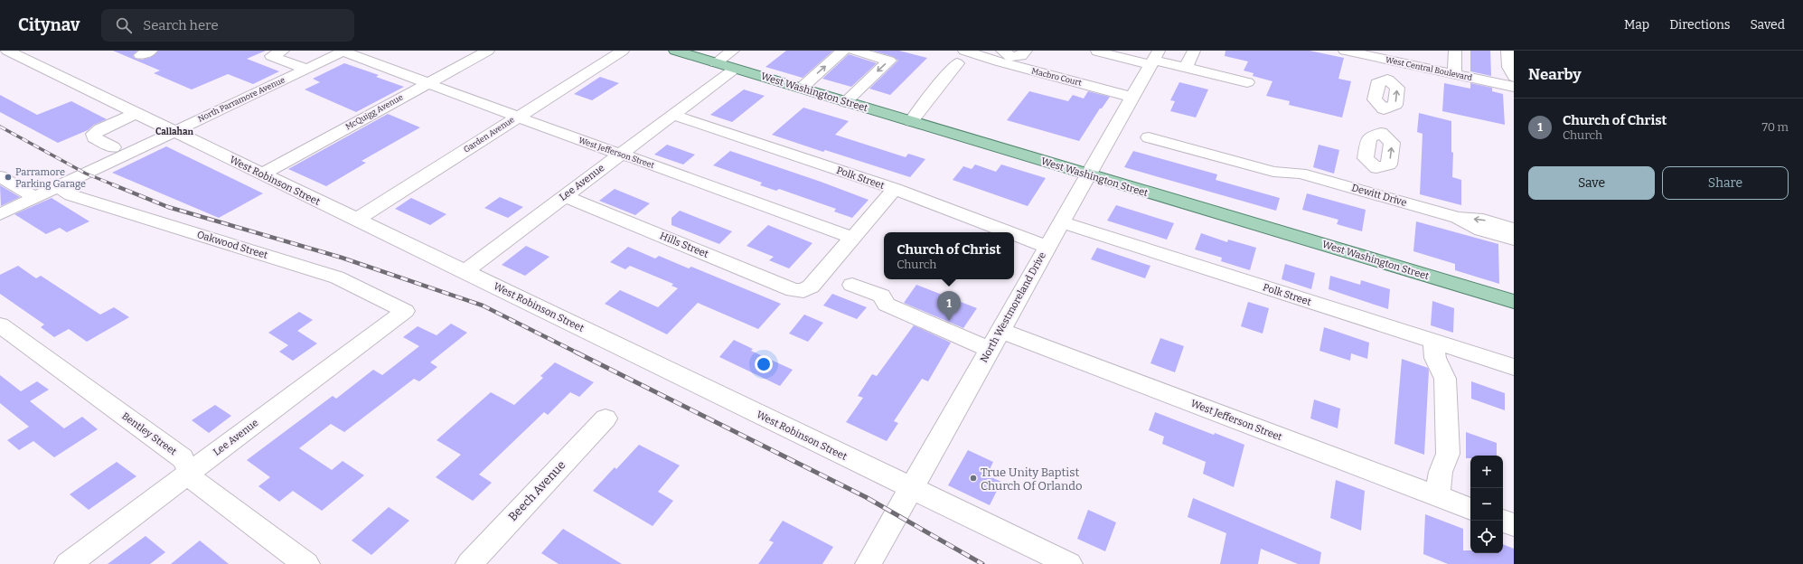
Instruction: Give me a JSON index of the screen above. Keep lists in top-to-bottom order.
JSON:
{
  "streets": {
    "main road": ["West Washington Street"],
    "street": [
      "West Central Boulevard",
      "Macbro Court",
      "North Parramore Avenue",
      "McQuigg Avenue",
      "Garden Avenue",
      "West Jefferson Street",
      "Polk Street",
      "West Robinson Street",
      "Lee Avenue",
      "Dewitt Drive",
      "Oakwood Street",
      "Hills Street",
      "North Westmoreland Drive",
      "Bentley Street",
      "Beech Avenue"
    ]
  },
  "crossings": [
    ["Macbro Court", "North Westmoreland Drive"],
    ["West Washington Street", "Lee Avenue"],
    ["West Washington Street", "North Westmoreland Drive"],
    ["North Parramore Avenue", "West Jefferson Street"],
    ["North Parramore Avenue", "West Robinson Street"],
    ["North Parramore Avenue", "Oakwood Street"],
    ["McQuigg Avenue", "West Jefferson Street"],
    ["McQuigg Avenue", "West Robinson Street"],
    ["Garden Avenue", "West Jefferson Street"],
    ["Garden Avenue", "West Robinson Street"],
    ["West Jefferson Street", "Lee Avenue"],
    ["West Jefferson Street", "Hills Street"],
    ["West Jefferson Street", "North Westmoreland Drive"],
    ["Polk Street", "Lee Avenue"],
    ["Polk Street", "North Westmoreland Drive"],
    ["West Robinson Street", "Lee Avenue"],
    ["West Robinson Street", "North Westmoreland Drive"],
    ["Lee Avenue", "Oakwood Street"],
    ["Lee Avenue", "Hills Street"],
    ["Lee Avenue", "Bentley Street"]
  ],
  "districts": ["Callahan"],
  "places": ["Parramore Parking Garage", "True Unity Baptist Church Of Orlando"],
  "page": {
    "header": "Citynav",
    "search": "Search here",
    "nav": ["Map", "Directions", "Saved"],
    "heading": "Nearby",
    "list": [
      {
        "mark": "1",
        "name": "Church of Christ",
        "note": "Church",
        "value": "70 m"
      }
    ],
    "buttons": ["Save", "Share"],
    "popup": ["Church of Christ", "Church"],
    "pins": "1",
    "map_buttons": ["+", "−"]
  }
}
